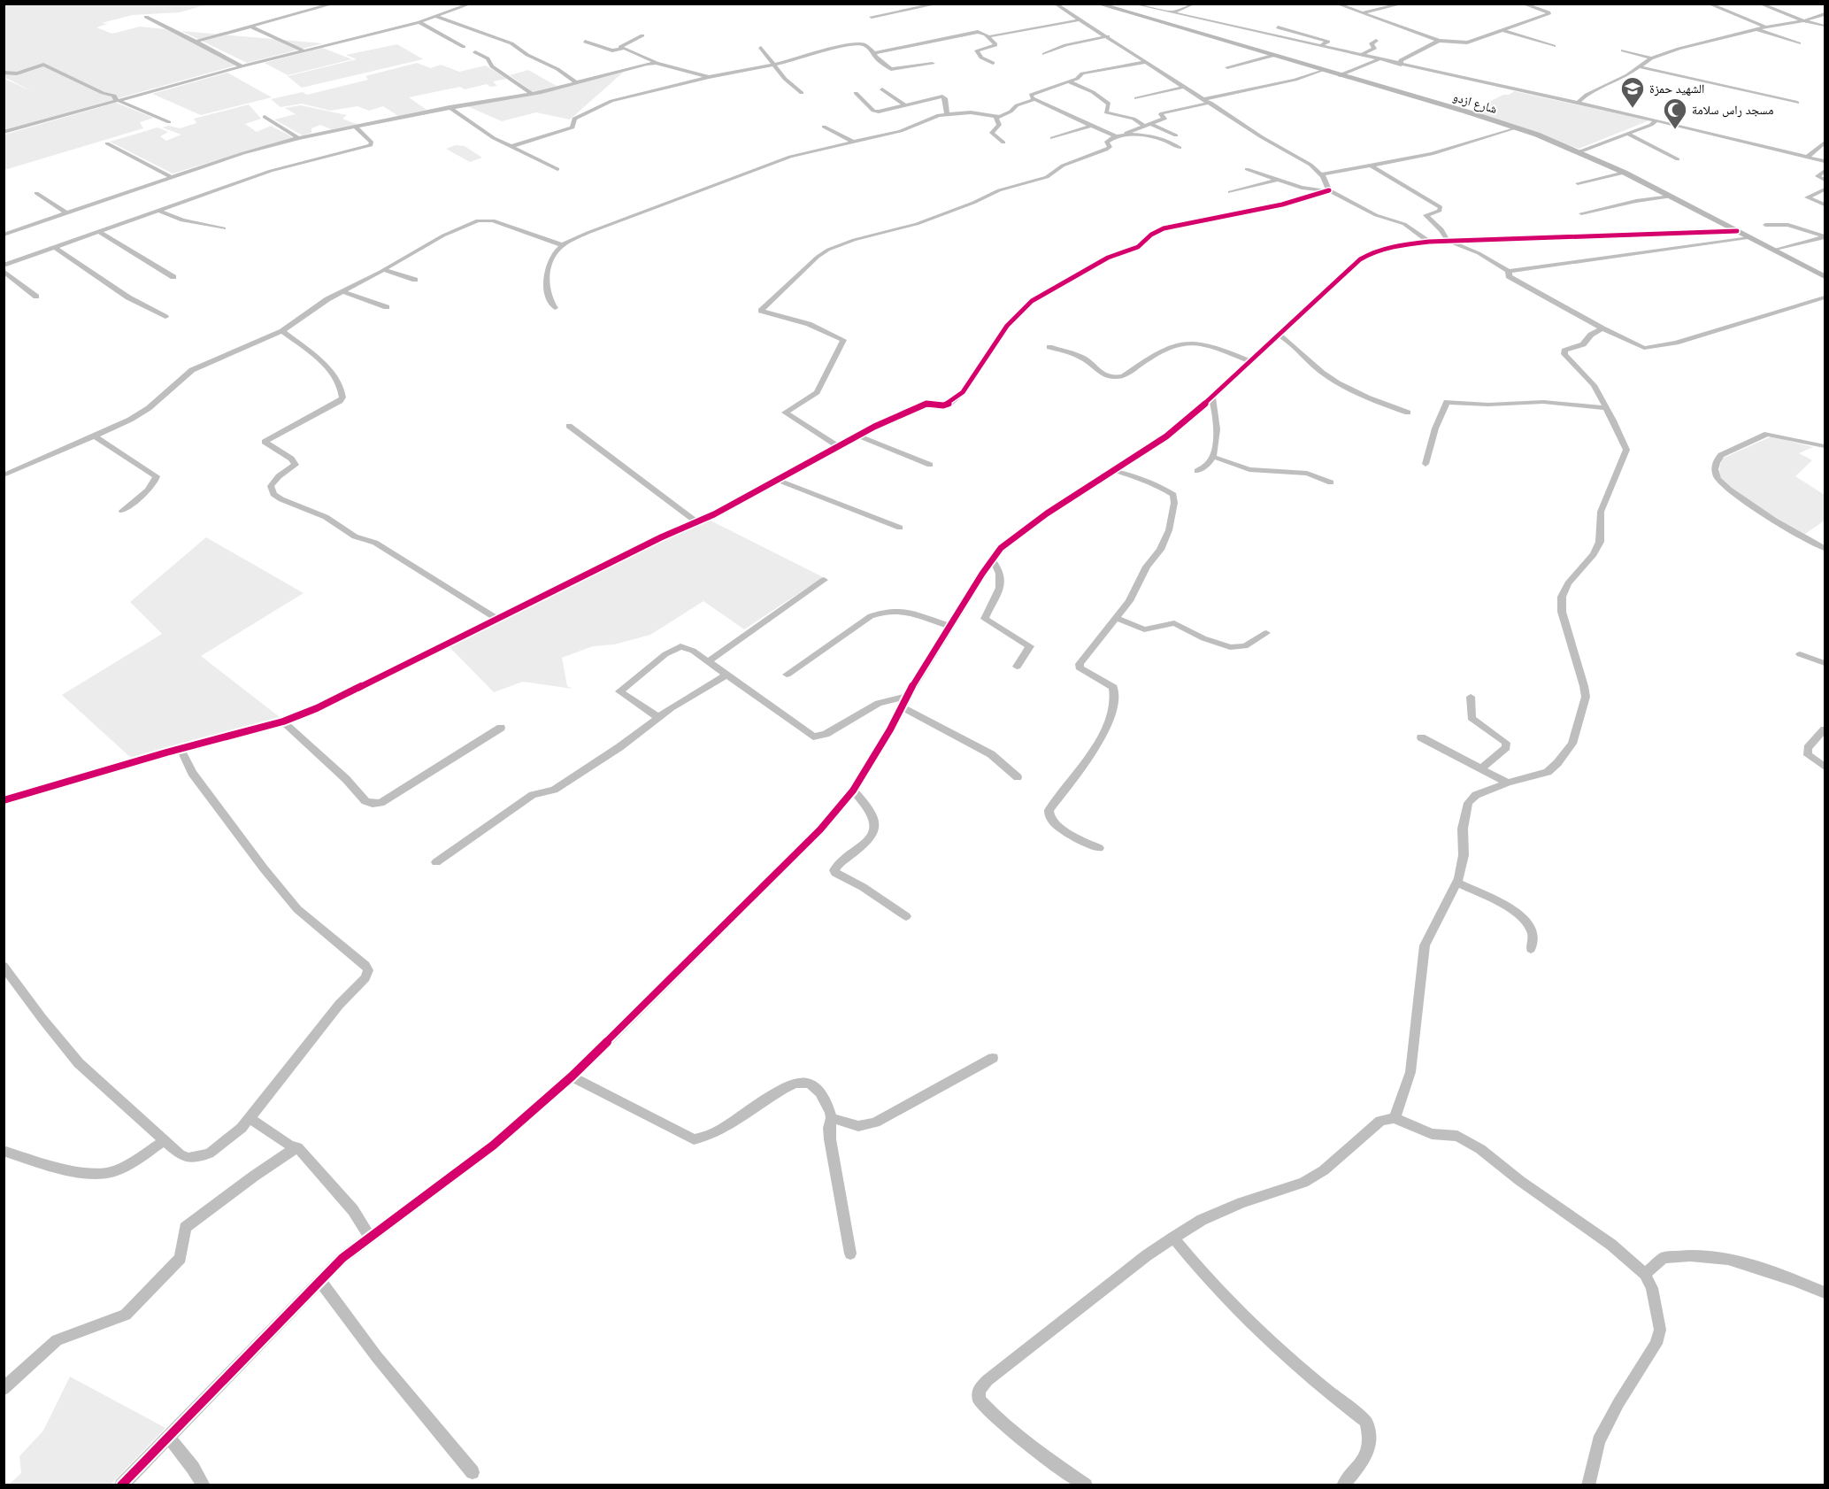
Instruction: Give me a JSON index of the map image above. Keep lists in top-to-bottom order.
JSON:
{
  "streets": {
    "street": ["شارع ازدو"]
  },
  "places": {
    "school or university": ["الشهيد حمزة"],
    "mosque": ["مسجد راس سلامة"]
  }
}
